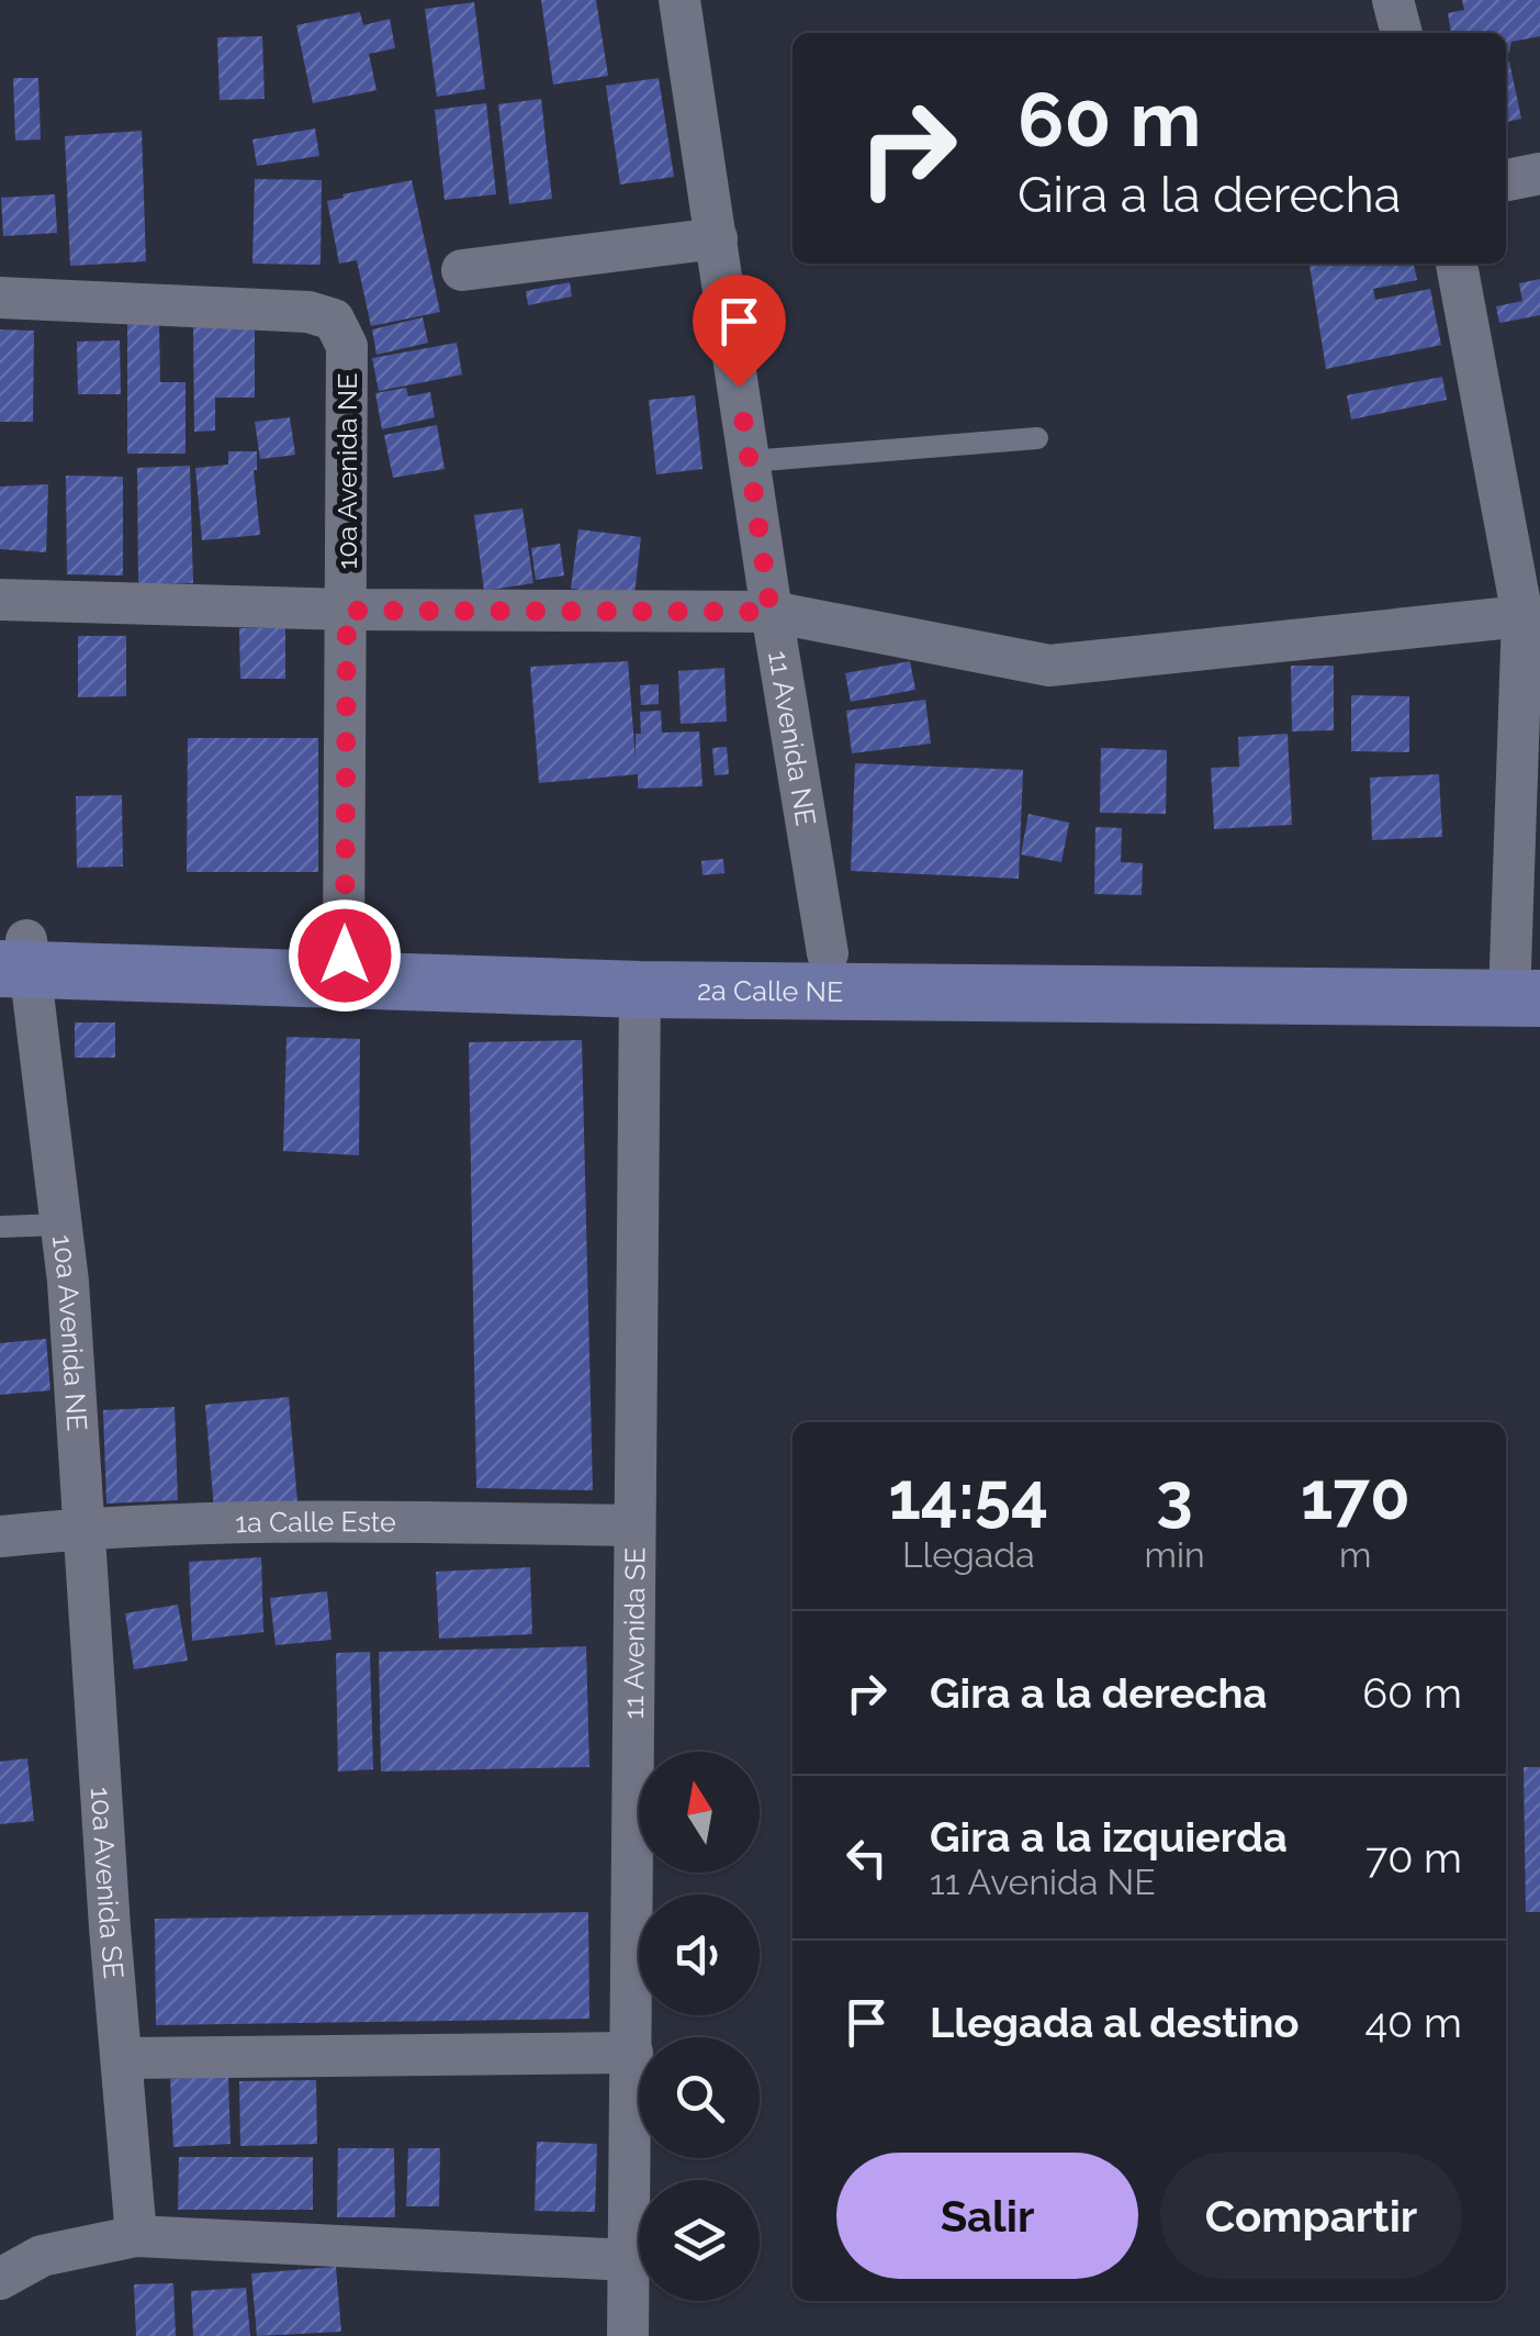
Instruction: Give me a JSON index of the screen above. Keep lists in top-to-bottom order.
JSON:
{
  "streets": {
    "main road": ["2a Calle NE"],
    "street": [
      "10a Avenida NE",
      "11 Avenida NE",
      "1a Calle Este",
      "11 Avenida SE",
      "10a Avenida SE"
    ]
  },
  "crossings": [
    ["10a Avenida NE", "2a Calle NE"],
    ["10a Avenida NE", "1a Calle Este"],
    ["10a Avenida NE", "10a Avenida SE"],
    ["11 Avenida NE", "2a Calle NE"],
    ["1a Calle Este", "11 Avenida SE"],
    ["1a Calle Este", "10a Avenida SE"]
  ],
  "north": "top",
  "page": {
    "turn": ["60 m", "Gira a la derecha"],
    "eta": [
      "14:54",
      "Llegada",
      "3",
      "min",
      "170",
      "m"
    ],
    "list": [
      {
        "name": "Gira a la derecha",
        "value": "60 m"
      },
      {
        "name": "Gira a la izquierda",
        "note": "11 Avenida NE",
        "value": "70 m"
      },
      {
        "name": "Llegada al destino",
        "value": "40 m"
      }
    ],
    "buttons": ["Salir", "Compartir"]
  }
}
